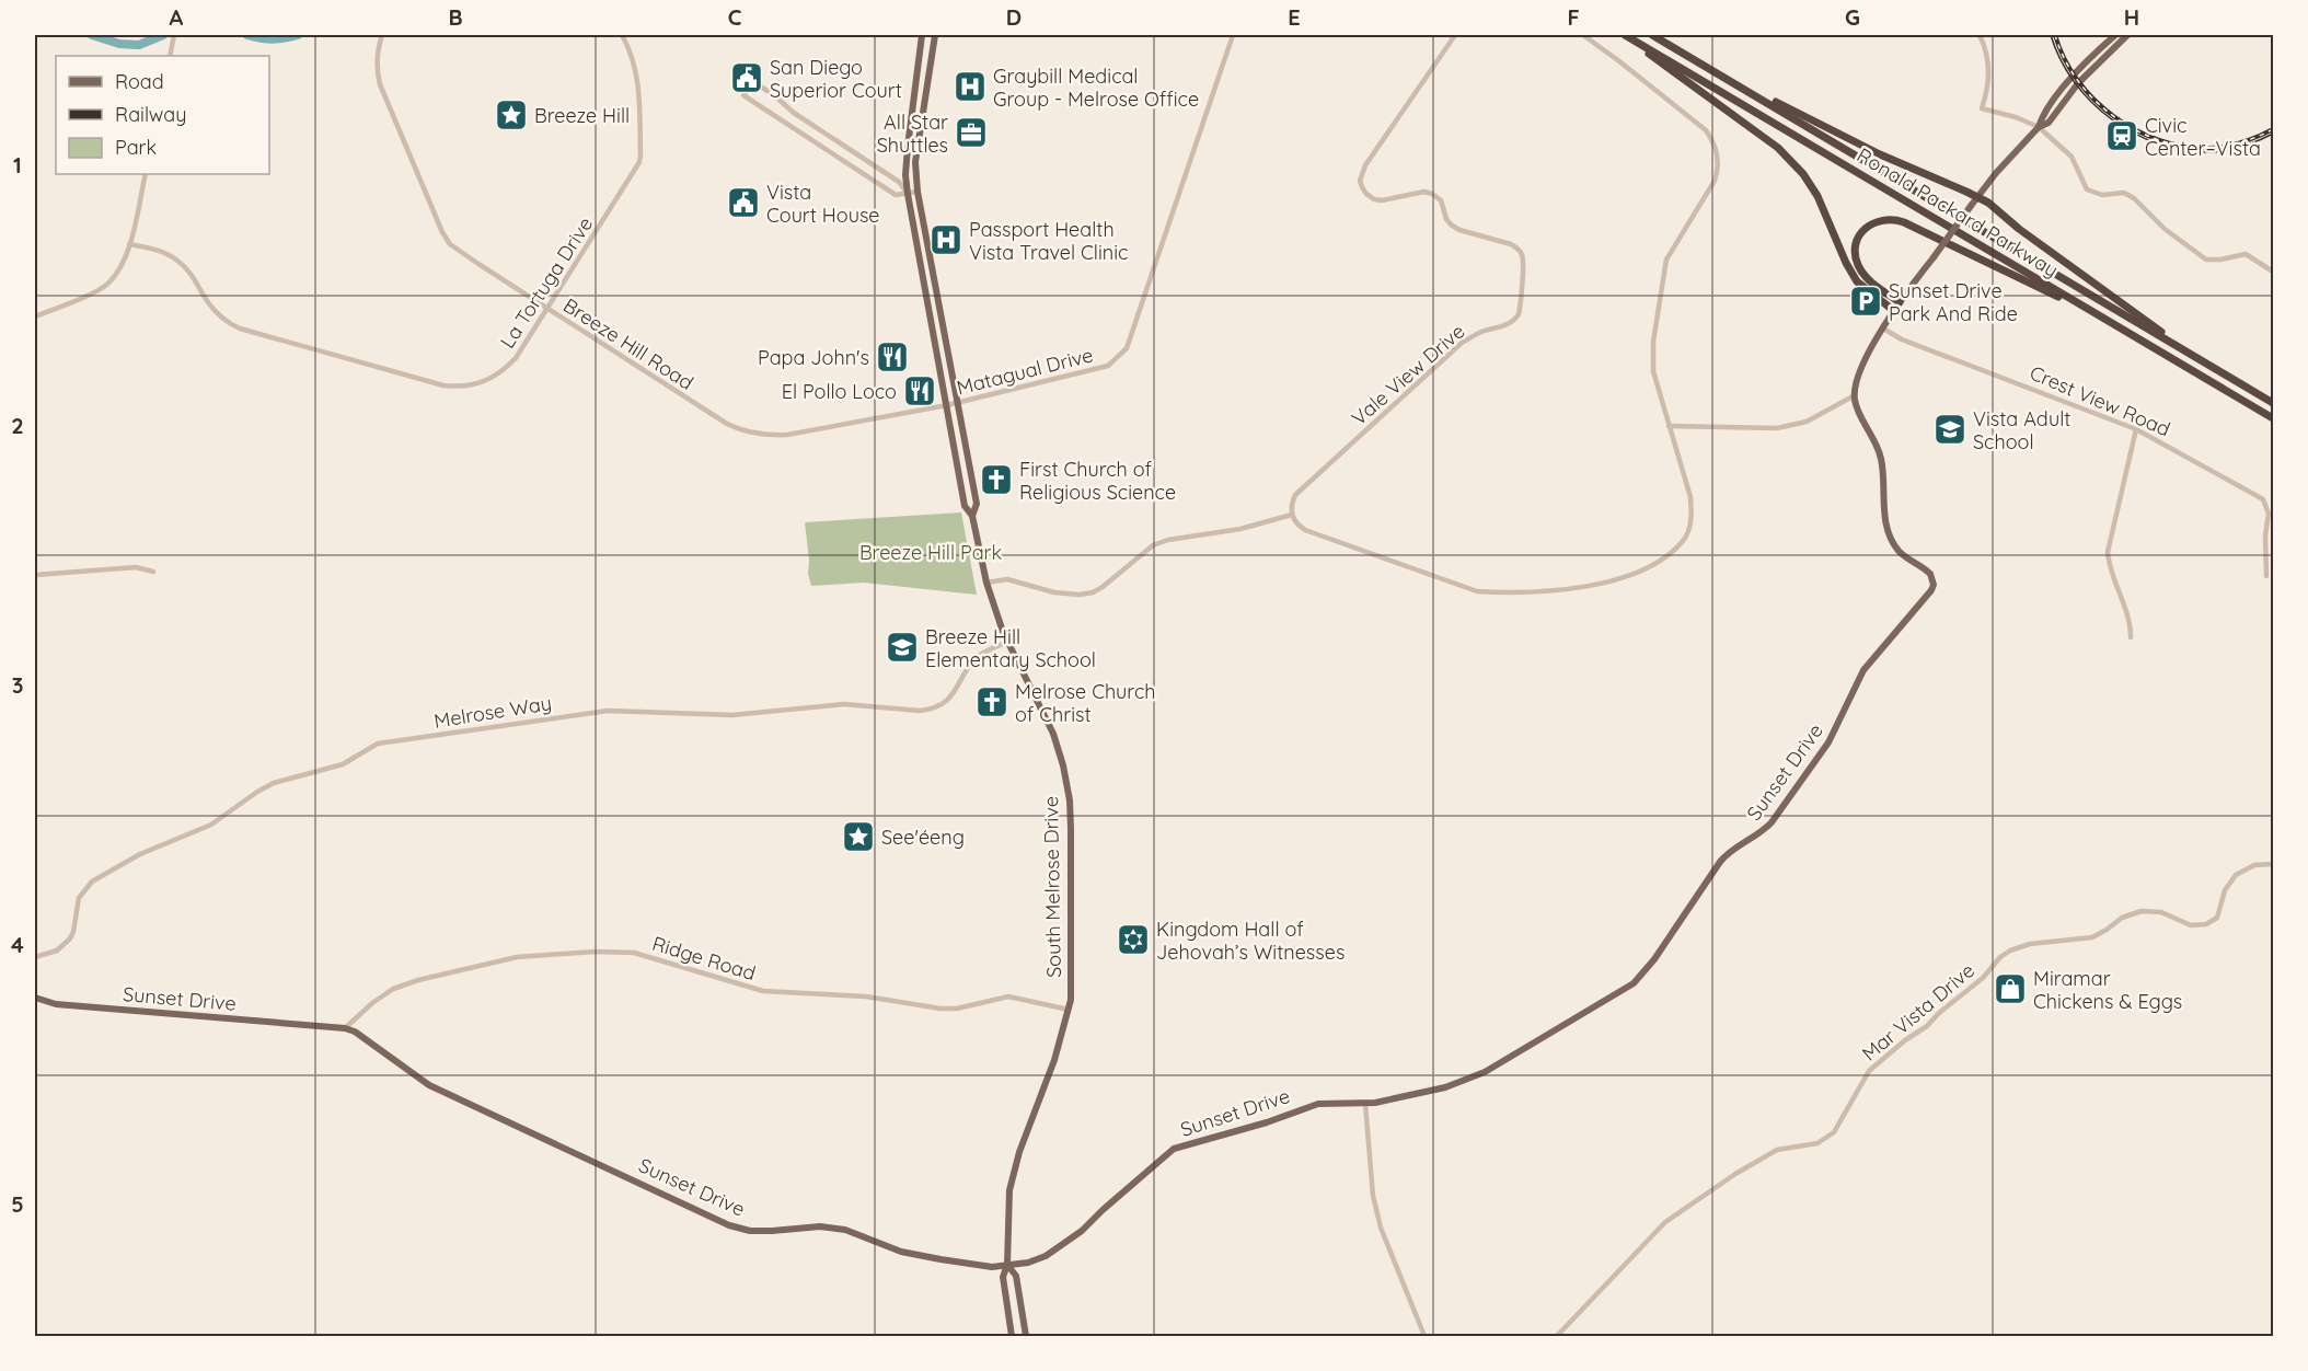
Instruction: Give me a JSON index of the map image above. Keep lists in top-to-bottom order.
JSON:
{
  "streets": {
    "highway": ["Ronald Packard Parkway"],
    "main road": ["Sunset Drive", "South Melrose Drive"],
    "street": [
      "La Tortuga Drive",
      "Breeze Hill Road",
      "Matagual Drive",
      "Vale View Drive",
      "Crest View Road",
      "Melrose Way",
      "Ridge Road",
      "Mar Vista Drive"
    ]
  },
  "crossings": [
    ["La Tortuga Drive", "Breeze Hill Road"],
    ["Breeze Hill Road", "Matagual Drive"],
    ["Breeze Hill Road", "South Melrose Drive"],
    ["Matagual Drive", "South Melrose Drive"],
    ["Melrose Way", "South Melrose Drive"],
    ["Sunset Drive", "South Melrose Drive"],
    ["Sunset Drive", "Ridge Road"],
    ["South Melrose Drive", "Ridge Road"]
  ],
  "parks": ["Breeze Hill Park"],
  "places": {
    "public building": ["San Diego Superior Court", "Vista Court House"],
    "hospital": ["Graybill Medical Group - Melrose Office", "Passport Health Vista Travel Clinic"],
    "place": ["Breeze Hill", "See'éeng"],
    "office": ["All Star Shuttles"],
    "station": ["Civic Center–Vista"],
    "parking": ["Sunset Drive Park And Ride"],
    "restaurant": ["Papa John's", "El Pollo Loco"],
    "school or university": ["Vista Adult School", "Breeze Hill Elementary School"],
    "church": ["First Church of Religious Science", "Melrose Church of Christ"],
    "synagogue": ["Kingdom Hall of Jehovah’s Witnesses"],
    "shop": ["Miramar Chickens & Eggs"]
  },
  "legend": ["Road", "Railway", "Park"],
  "grid": {
    "columns": [
      "A",
      "B",
      "C",
      "D",
      "E",
      "F",
      "G",
      "H"
    ],
    "rows": [
      "1",
      "2",
      "3",
      "4",
      "5"
    ]
  }
}
